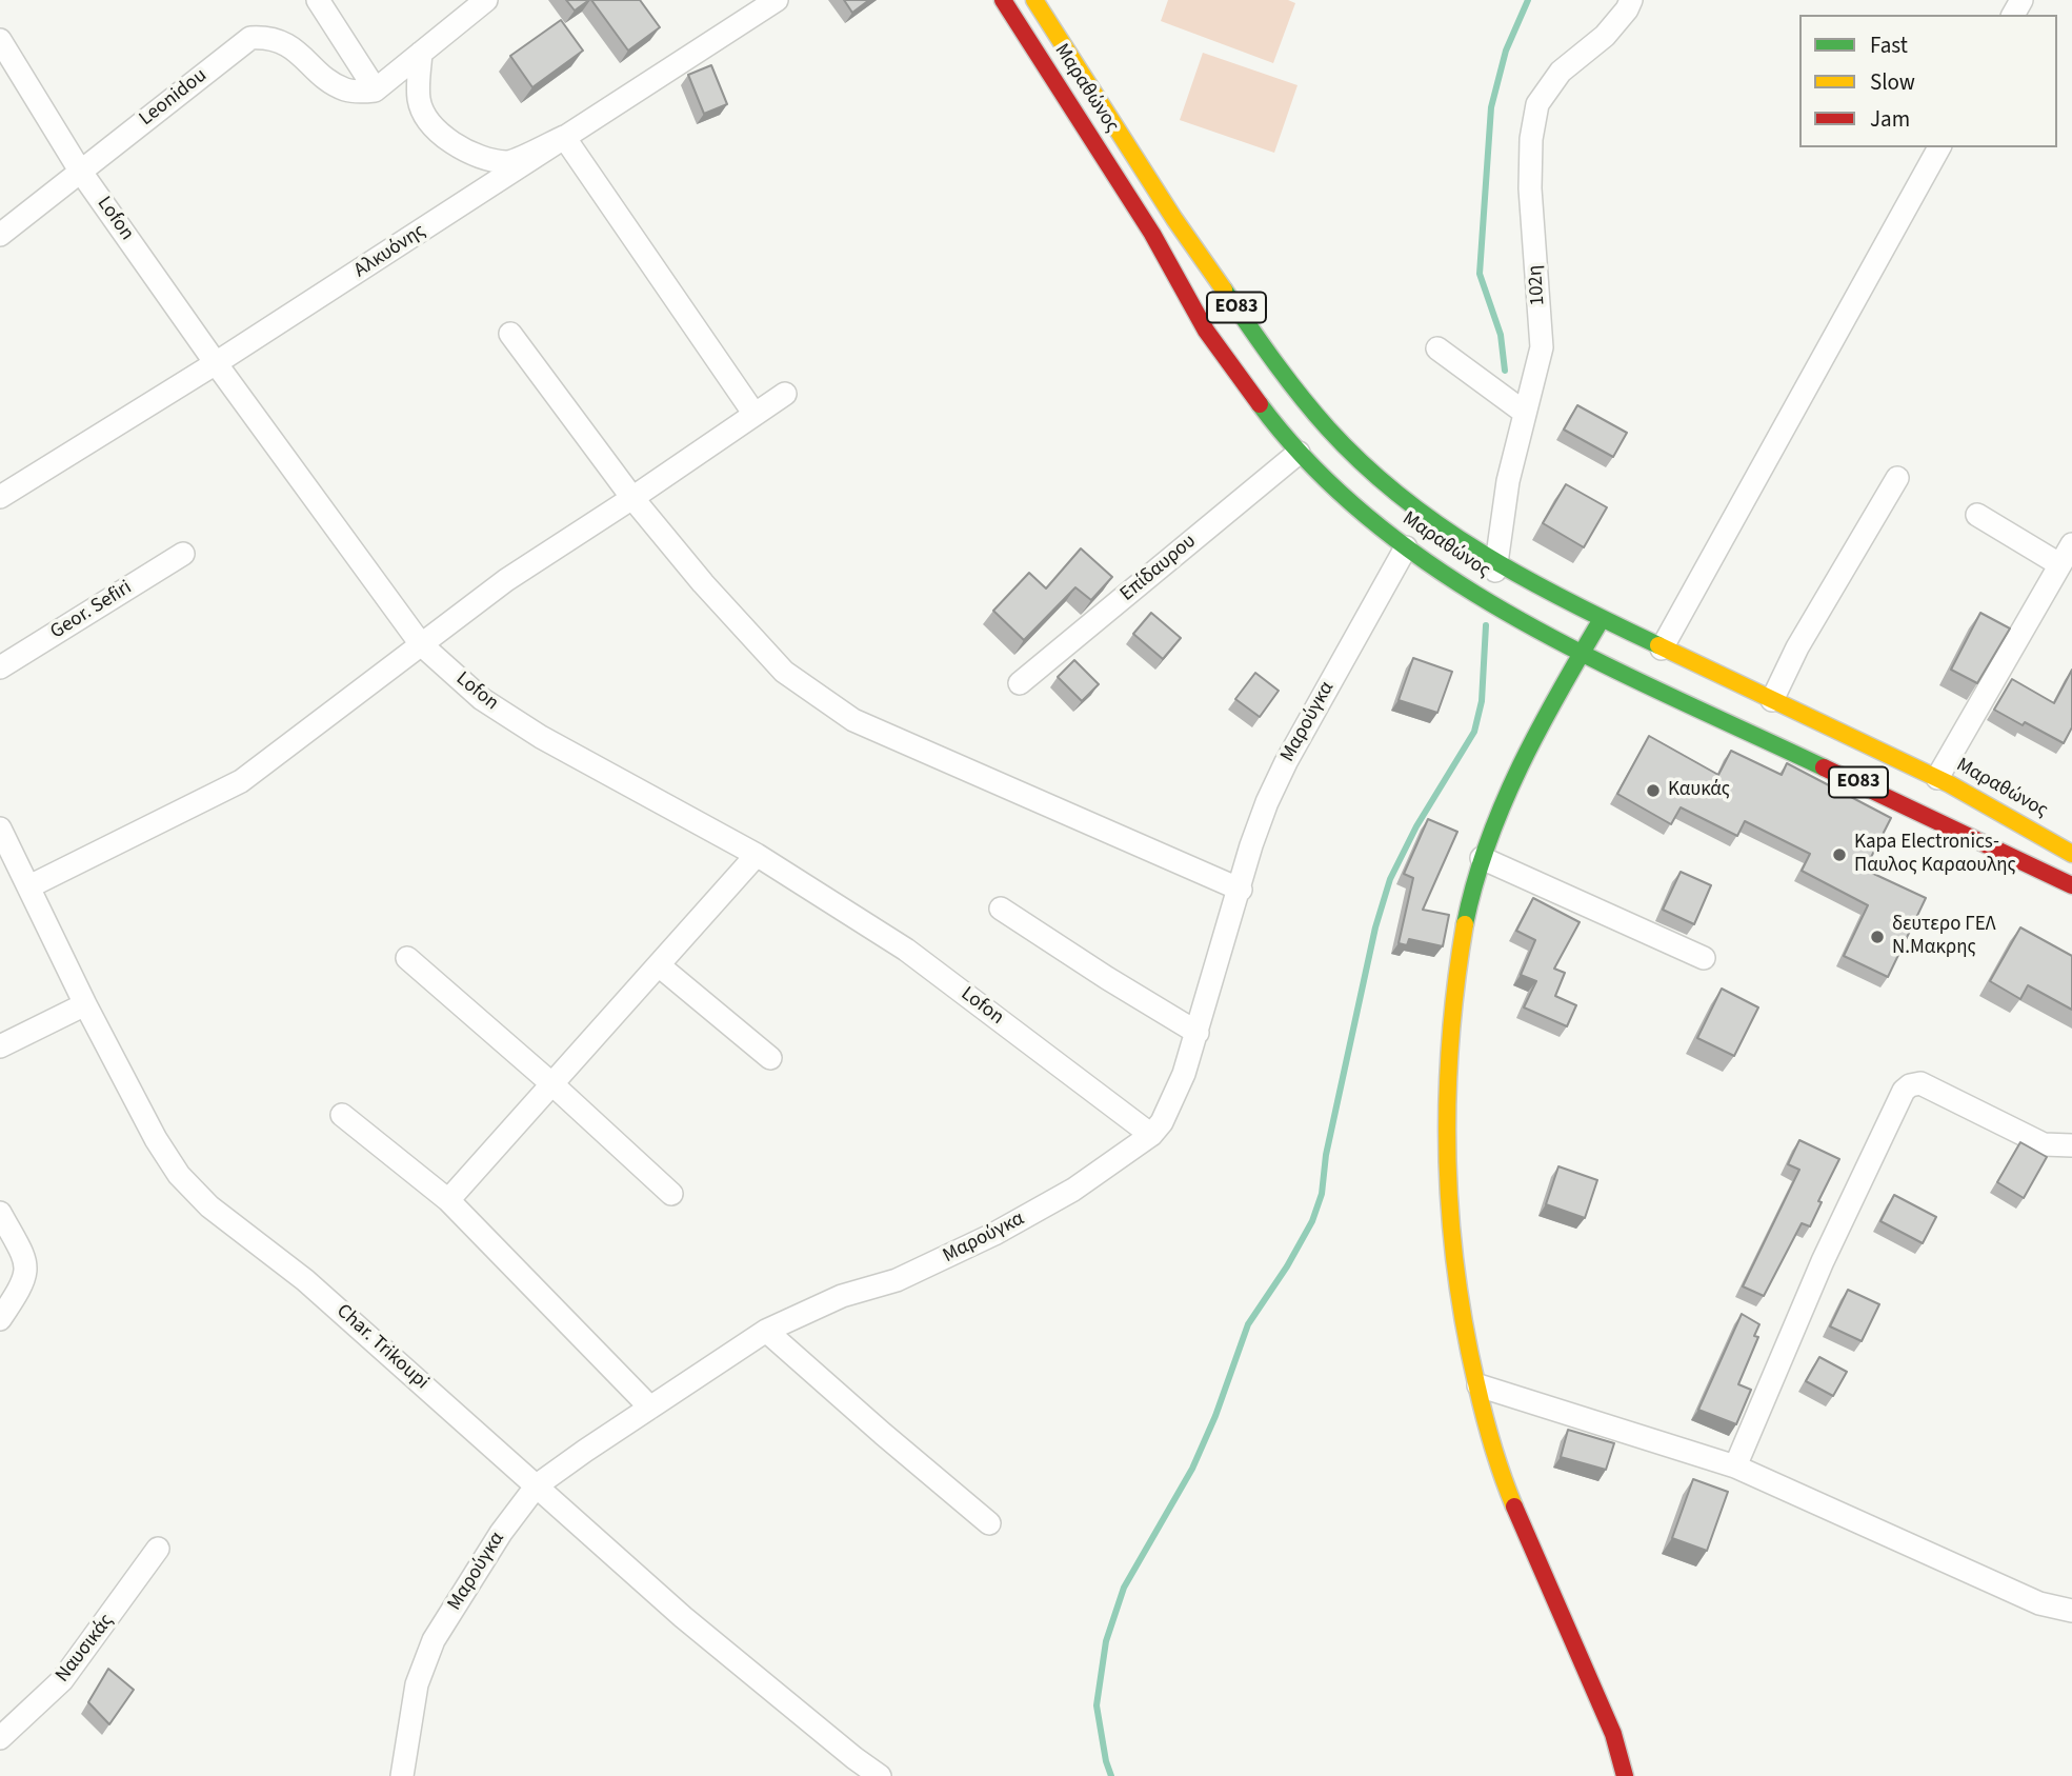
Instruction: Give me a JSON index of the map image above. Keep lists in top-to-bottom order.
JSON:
{
  "streets": {
    "main road": ["Μαραθώνος", "ΕΟ83"],
    "street": [
      "Leonidou",
      "Lofon",
      "Αλκυόνης",
      "102η",
      "Επίδαυρου",
      "Geor. Sefiri",
      "Μαρούγκα",
      "Char. Trikoupi",
      "Ναυσικάς"
    ]
  },
  "crossings": [
    ["Μαραθώνος", "102η"],
    ["Μαραθώνος", "Επίδαυρου"],
    ["Μαραθώνος", "Μαρούγκα"],
    ["Leonidou", "Lofon"],
    ["Lofon", "Αλκυόνης"],
    ["Lofon", "Μαρούγκα"],
    ["Μαρούγκα", "Char. Trikoupi"]
  ],
  "places": ["Καυκάς", "Kapa Electronics- Παυλος Καραουλης", "δευτερο ΓΕΛ Ν.Μακρης"],
  "legend": ["Fast", "Slow", "Jam"]
}
